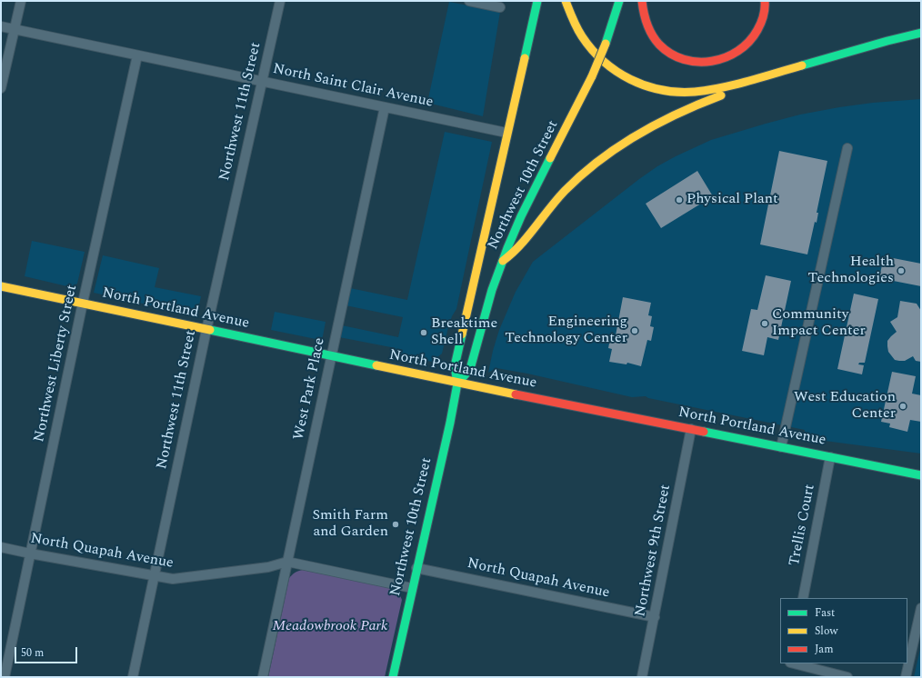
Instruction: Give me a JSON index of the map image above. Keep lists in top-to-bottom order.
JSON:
{
  "streets": {
    "main road": ["Northwest 10th Street", "North Portland Avenue"],
    "street": [
      "North Saint Clair Avenue",
      "Northwest 11th Street",
      "Northwest Liberty Street",
      "West Park Place",
      "Trellis Court",
      "Northwest 9th Street",
      "North Quapah Avenue"
    ]
  },
  "crossings": [
    ["North Saint Clair Avenue", "Northwest 11th Street"],
    ["North Saint Clair Avenue", "Northwest 10th Street"],
    ["North Saint Clair Avenue", "Northwest Liberty Street"],
    ["North Saint Clair Avenue", "West Park Place"],
    ["Northwest 11th Street", "North Portland Avenue"],
    ["Northwest 11th Street", "North Quapah Avenue"],
    ["Northwest 10th Street", "North Portland Avenue"],
    ["Northwest 10th Street", "North Quapah Avenue"],
    ["North Portland Avenue", "Northwest Liberty Street"],
    ["North Portland Avenue", "West Park Place"],
    ["North Portland Avenue", "Trellis Court"],
    ["North Portland Avenue", "Northwest 9th Street"],
    ["Northwest Liberty Street", "North Quapah Avenue"],
    ["West Park Place", "North Quapah Avenue"],
    ["Northwest 9th Street", "North Quapah Avenue"]
  ],
  "parks": ["Meadowbrook Park"],
  "places": [
    "Physical Plant",
    "Health Technologies",
    "Community Impact Center",
    "Engineering Technology Center",
    "Breaktime Shell",
    "West Education Center",
    "Smith Farm and Garden"
  ],
  "legend": ["Fast", "Slow", "Jam"],
  "scale_bar": "50 m"
}
